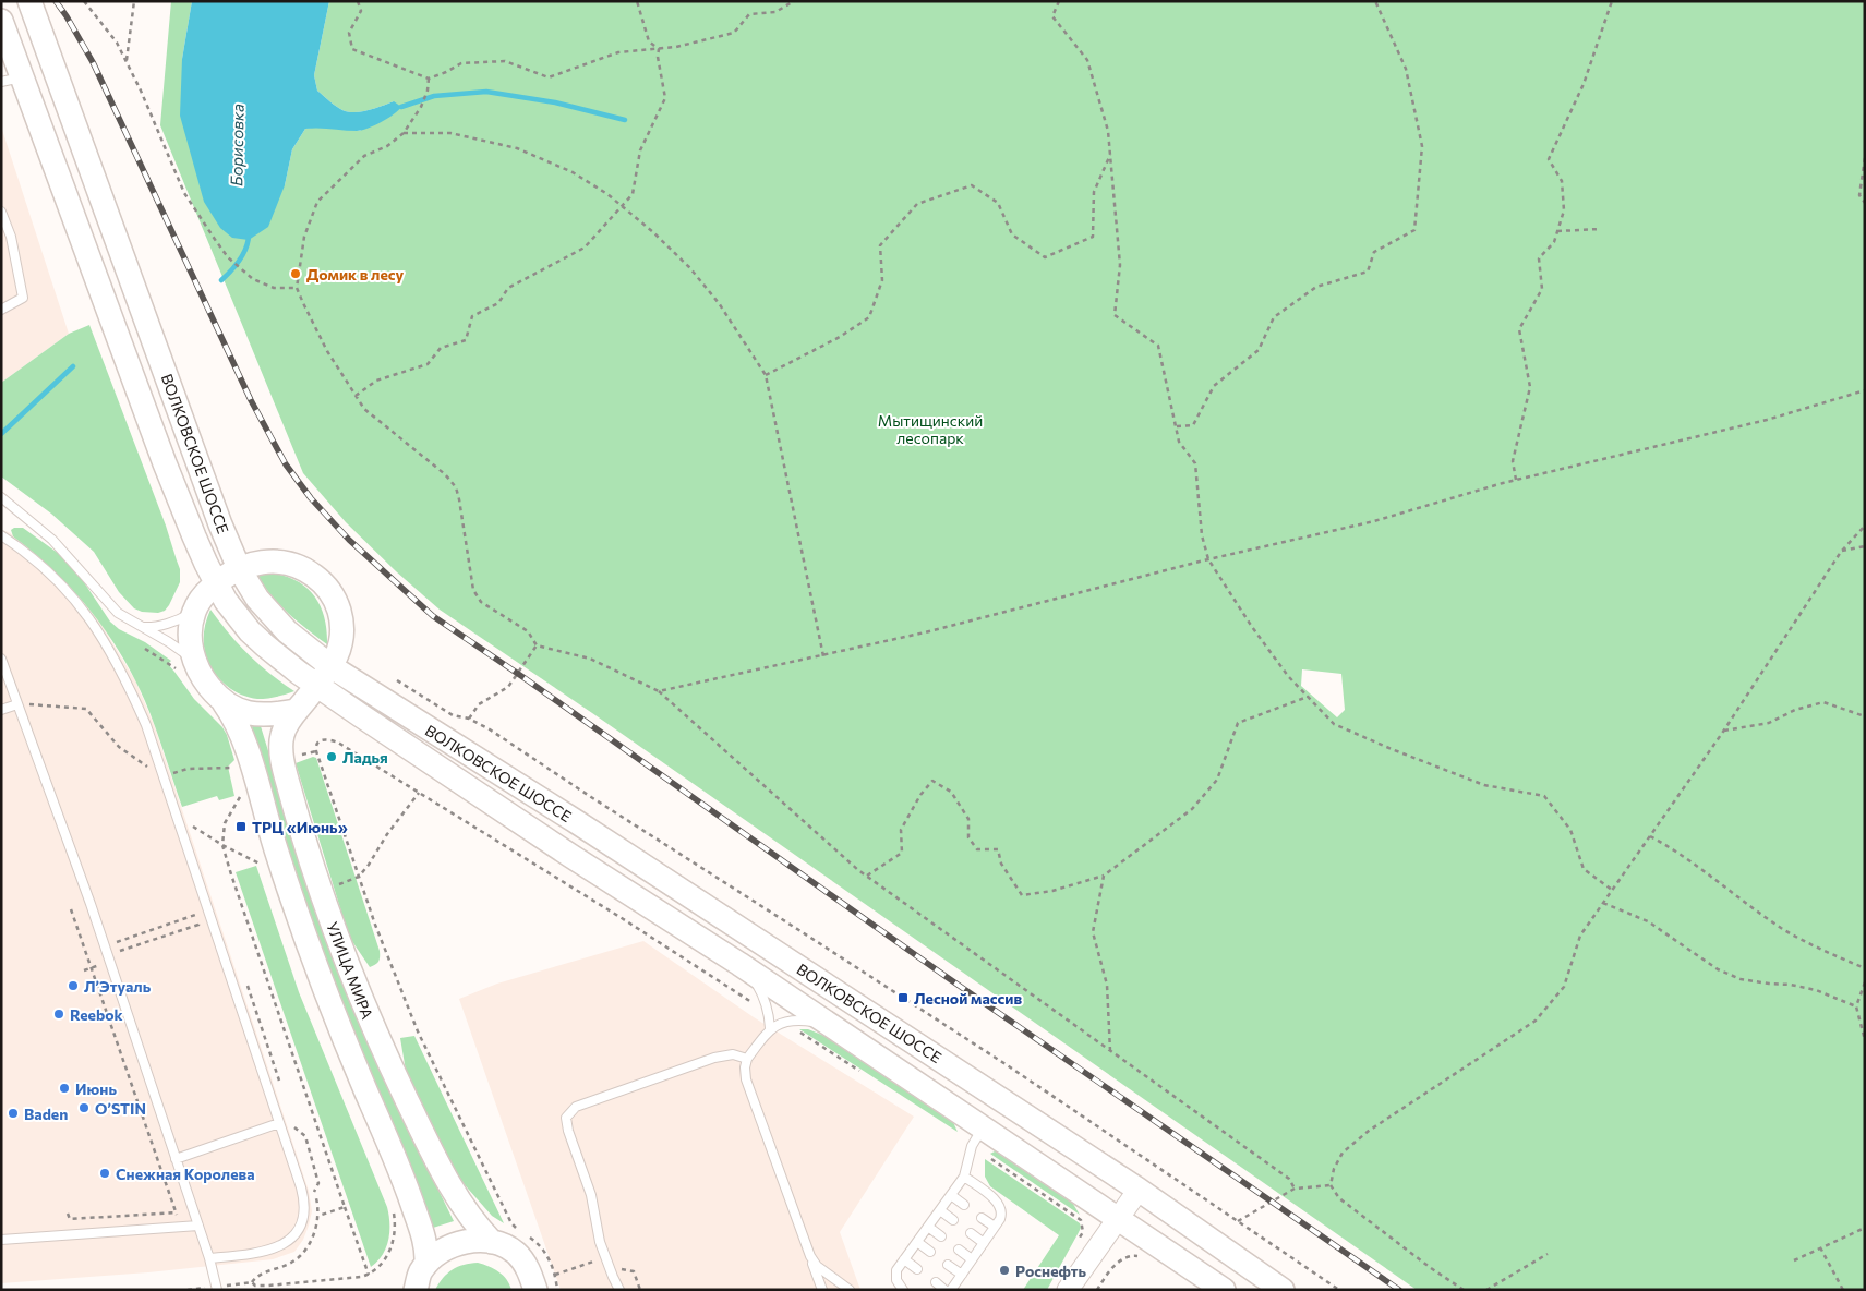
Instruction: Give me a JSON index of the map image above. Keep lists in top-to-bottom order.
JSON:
{
  "streets": {
    "main road": ["ВОЛКОВСКОЕ ШОССЕ", "УЛИЦА МИРА"]
  },
  "crossings": [
    ["ВОЛКОВСКОЕ ШОССЕ", "УЛИЦА МИРА"]
  ],
  "water": ["Борисовка"],
  "parks": ["Мытищинский лесопарк"],
  "places": {
    "other": [
      "Домик в лесу",
      "Ладья",
      "Л’Этуаль",
      "Reebok",
      "Июнь",
      "O’STIN",
      "Baden",
      "Снежная Королева",
      "Роснефть"
    ],
    "transit": ["ТРЦ «Июнь»", "Лесной массив"]
  }
}
